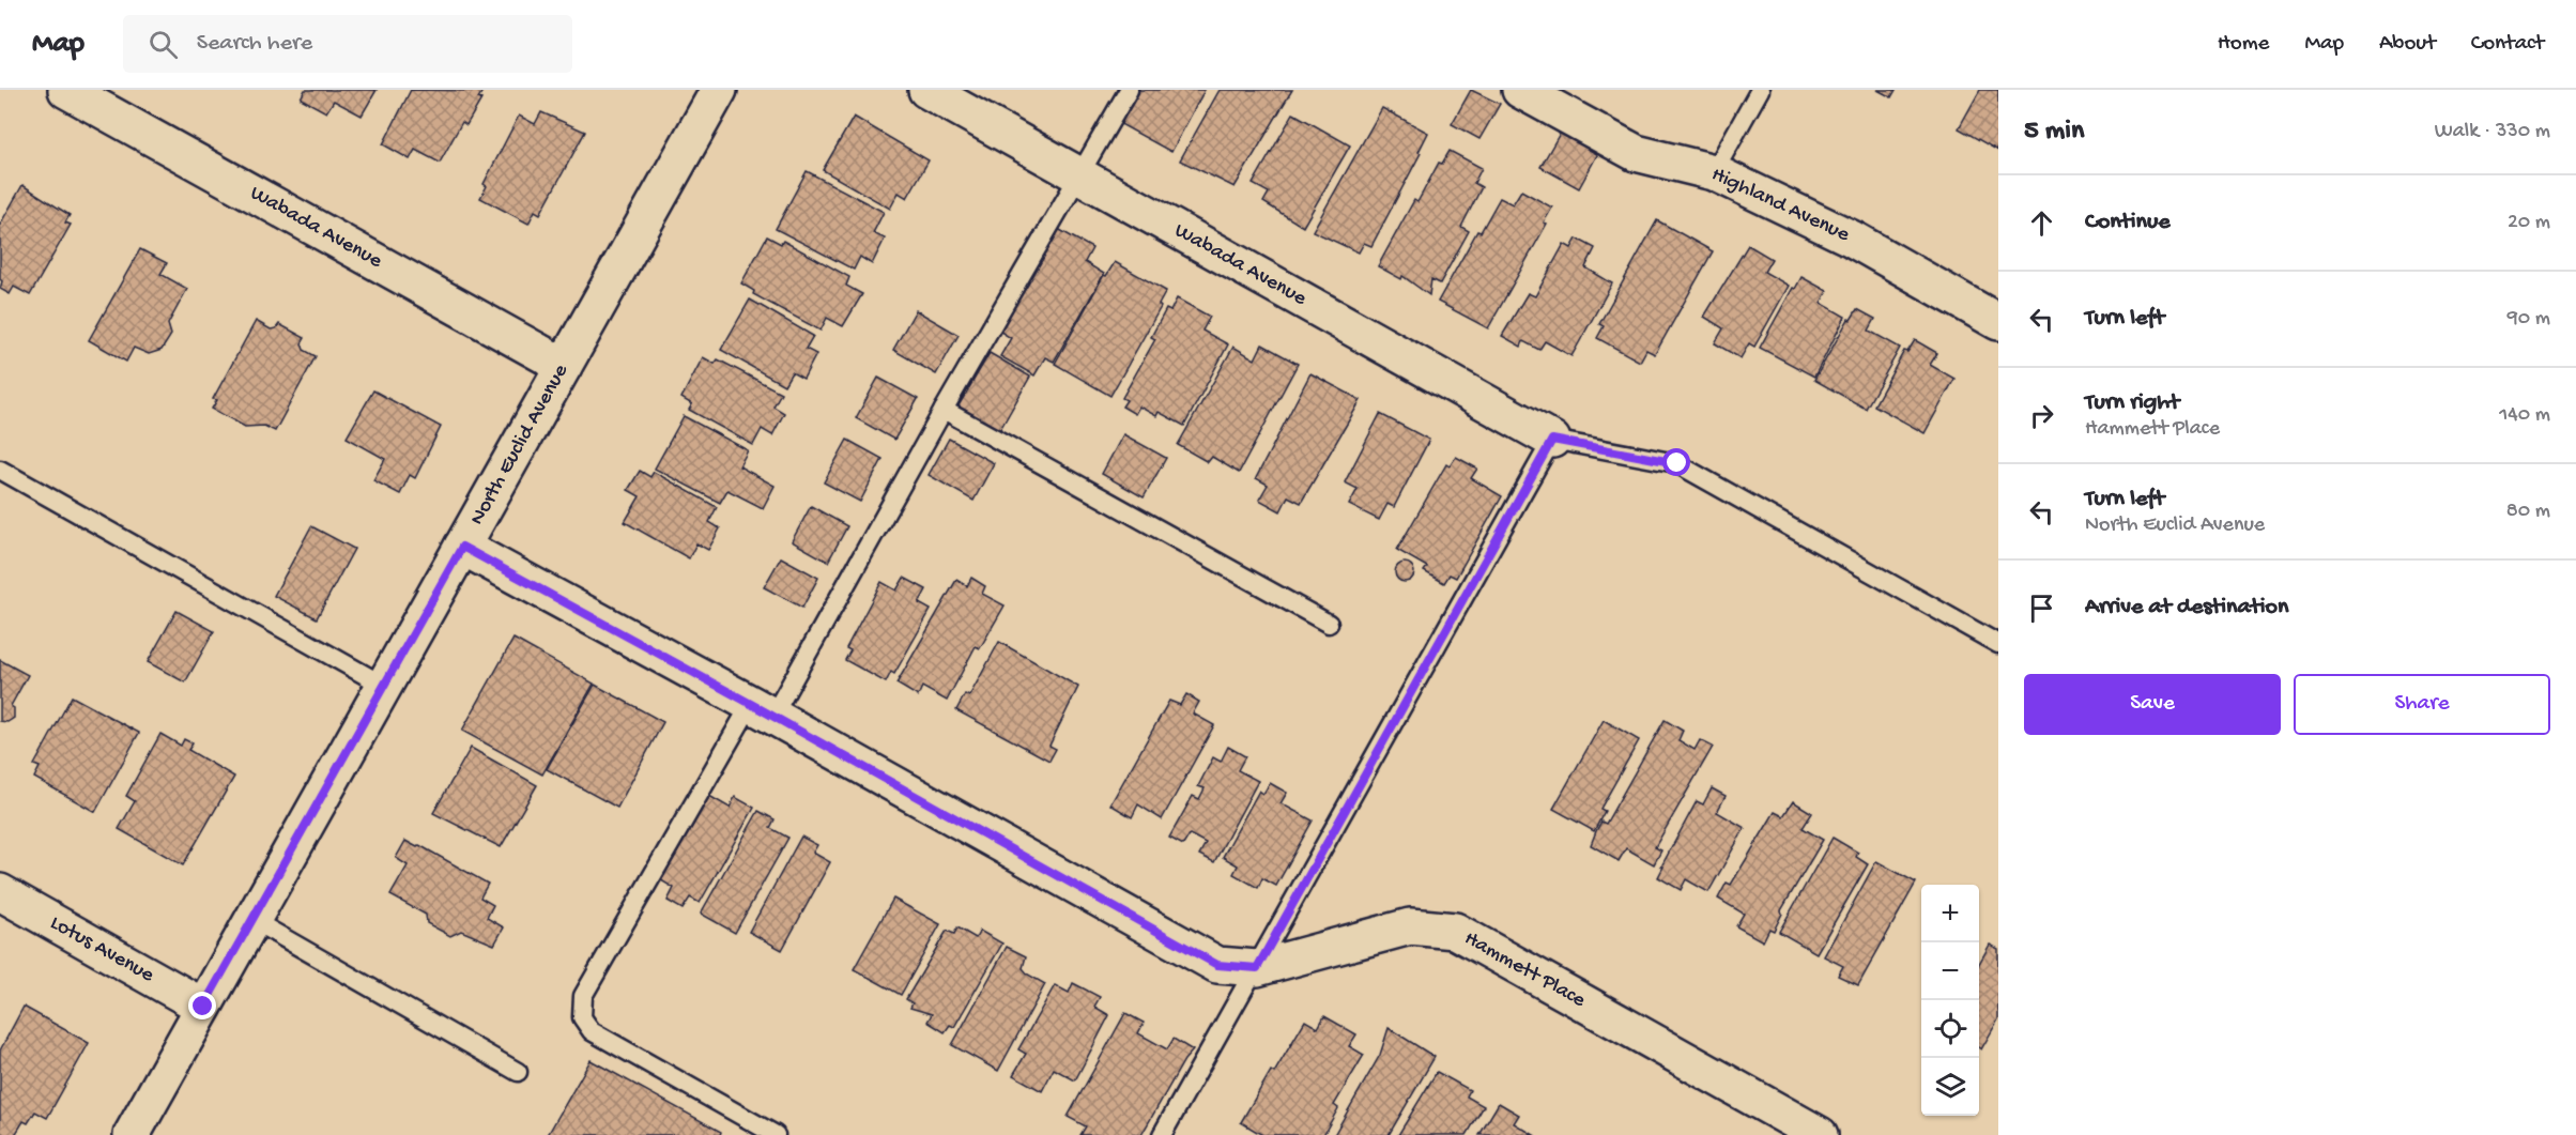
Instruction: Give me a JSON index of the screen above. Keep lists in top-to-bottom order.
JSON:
{
  "streets": {
    "street": [
      "Highland Avenue",
      "Wabada Avenue",
      "North Euclid Avenue",
      "Lotus Avenue",
      "Hammett Place"
    ]
  },
  "crossings": [
    ["Wabada Avenue", "North Euclid Avenue"],
    ["North Euclid Avenue", "Lotus Avenue"],
    ["North Euclid Avenue", "Hammett Place"]
  ],
  "page": {
    "header": "Map",
    "search": "Search here",
    "nav": [
      "Home",
      "Map",
      "About",
      "Contact"
    ],
    "heading": ["5 min", "Walk · 330 m"],
    "list": [
      ["Continue", "20 m"],
      ["Turn left", "90 m"],
      ["Turn right", "Hammett Place", "140 m"],
      ["Turn left", "North Euclid Avenue", "80 m"],
      "Arrive at destination"
    ],
    "buttons": ["Save", "Share"],
    "map_buttons": ["+", "−"]
  }
}
